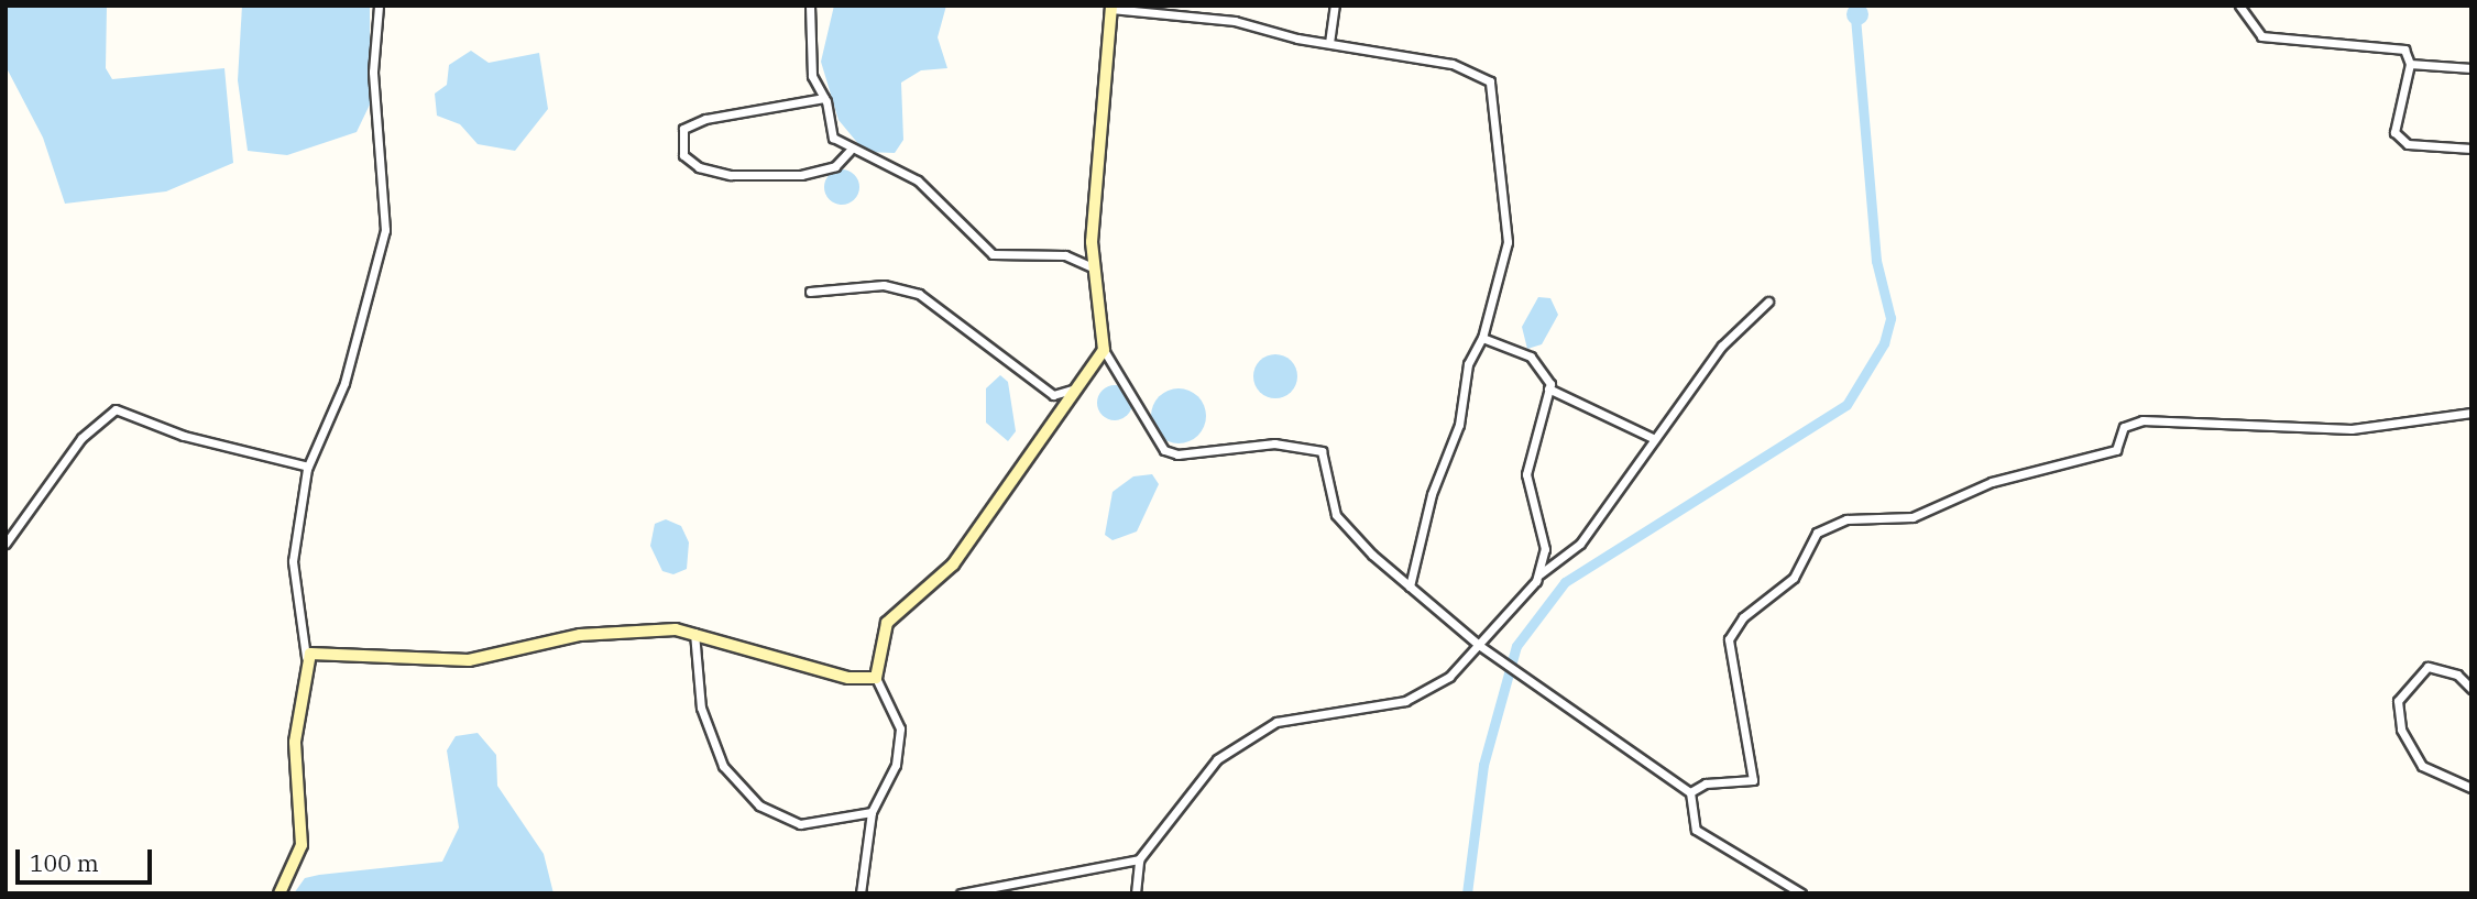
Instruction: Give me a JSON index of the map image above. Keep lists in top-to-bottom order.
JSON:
{
  "scale_bar": "100 m"
}
